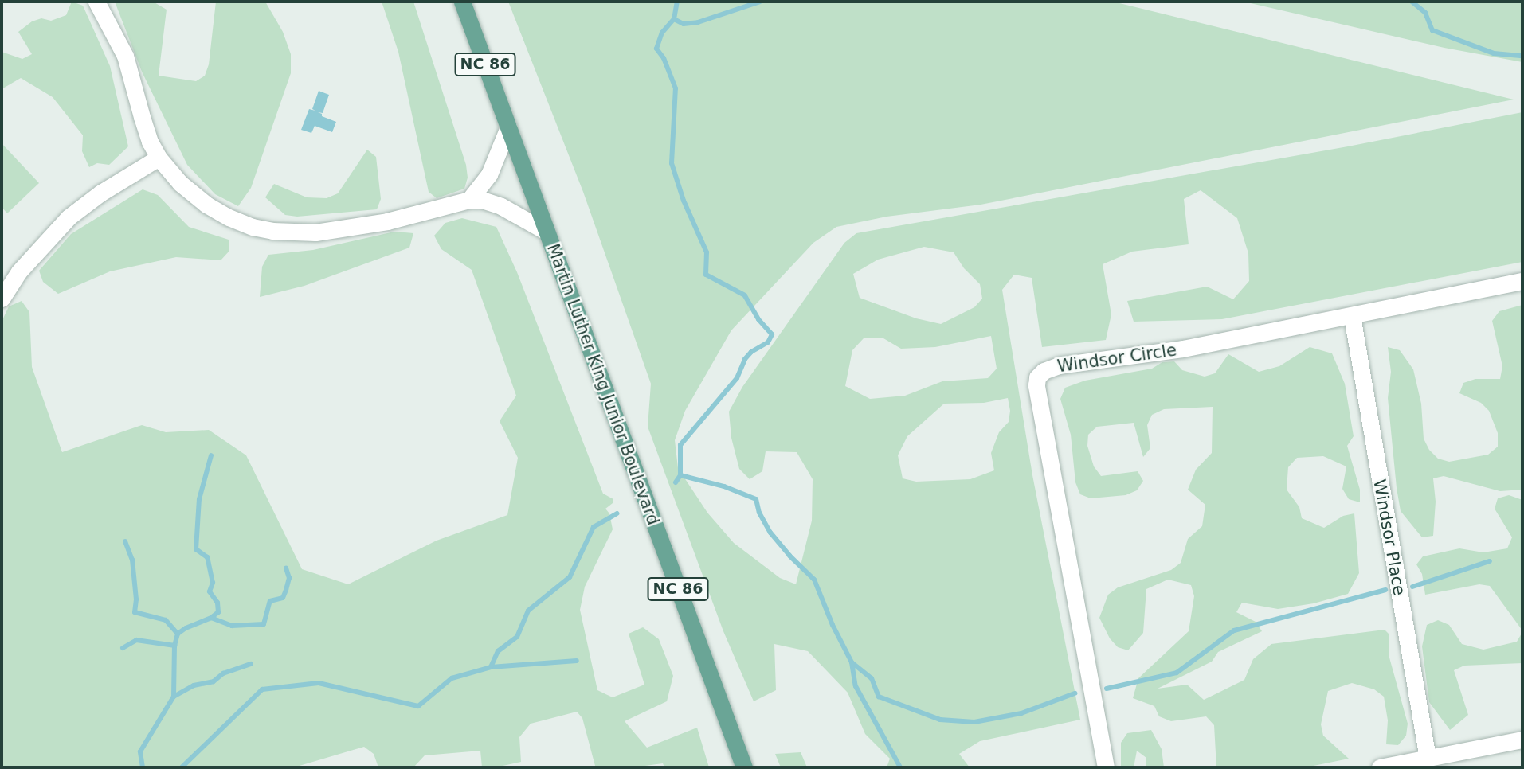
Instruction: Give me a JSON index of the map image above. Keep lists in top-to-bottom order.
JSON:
{
  "streets": {
    "main road": ["NC 86", "Martin Luther King Junior Boulevard"],
    "street": ["Windsor Circle", "Windsor Place"]
  },
  "crossings": [
    ["Windsor Circle", "Windsor Place"]
  ]
}
